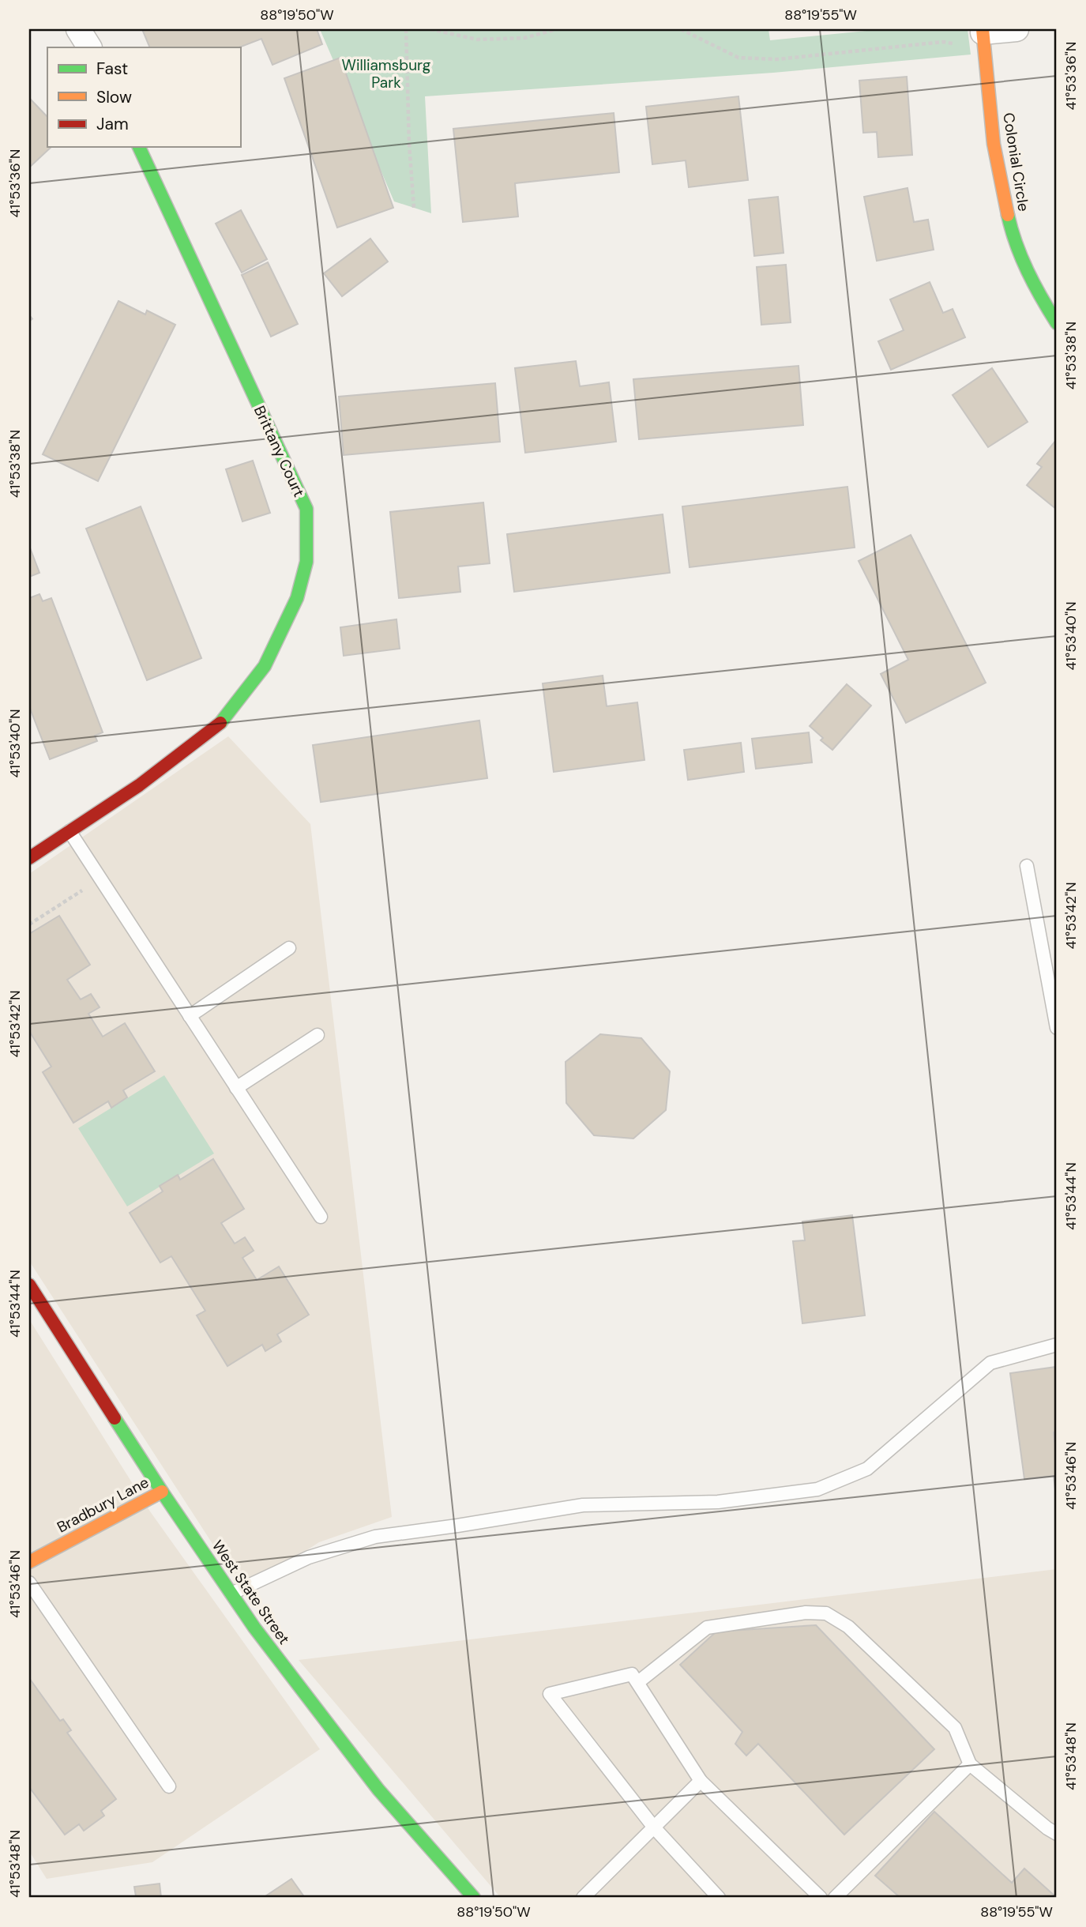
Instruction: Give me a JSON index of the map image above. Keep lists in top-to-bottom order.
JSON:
{
  "streets": {
    "street": [
      "Colonial Circle",
      "Brittany Court",
      "Bradbury Lane",
      "West State Street"
    ]
  },
  "crossings": [
    ["Bradbury Lane", "West State Street"]
  ],
  "parks": ["Williamsburg Park"],
  "legend": ["Fast", "Slow", "Jam"],
  "coordinates": [
    "88°19'50\"W",
    "88°19'55\"W",
    "41°53'36\"N",
    "41°53'38\"N",
    "41°53'40\"N",
    "41°53'42\"N",
    "41°53'44\"N",
    "41°53'46\"N",
    "41°53'48\"N"
  ]
}
